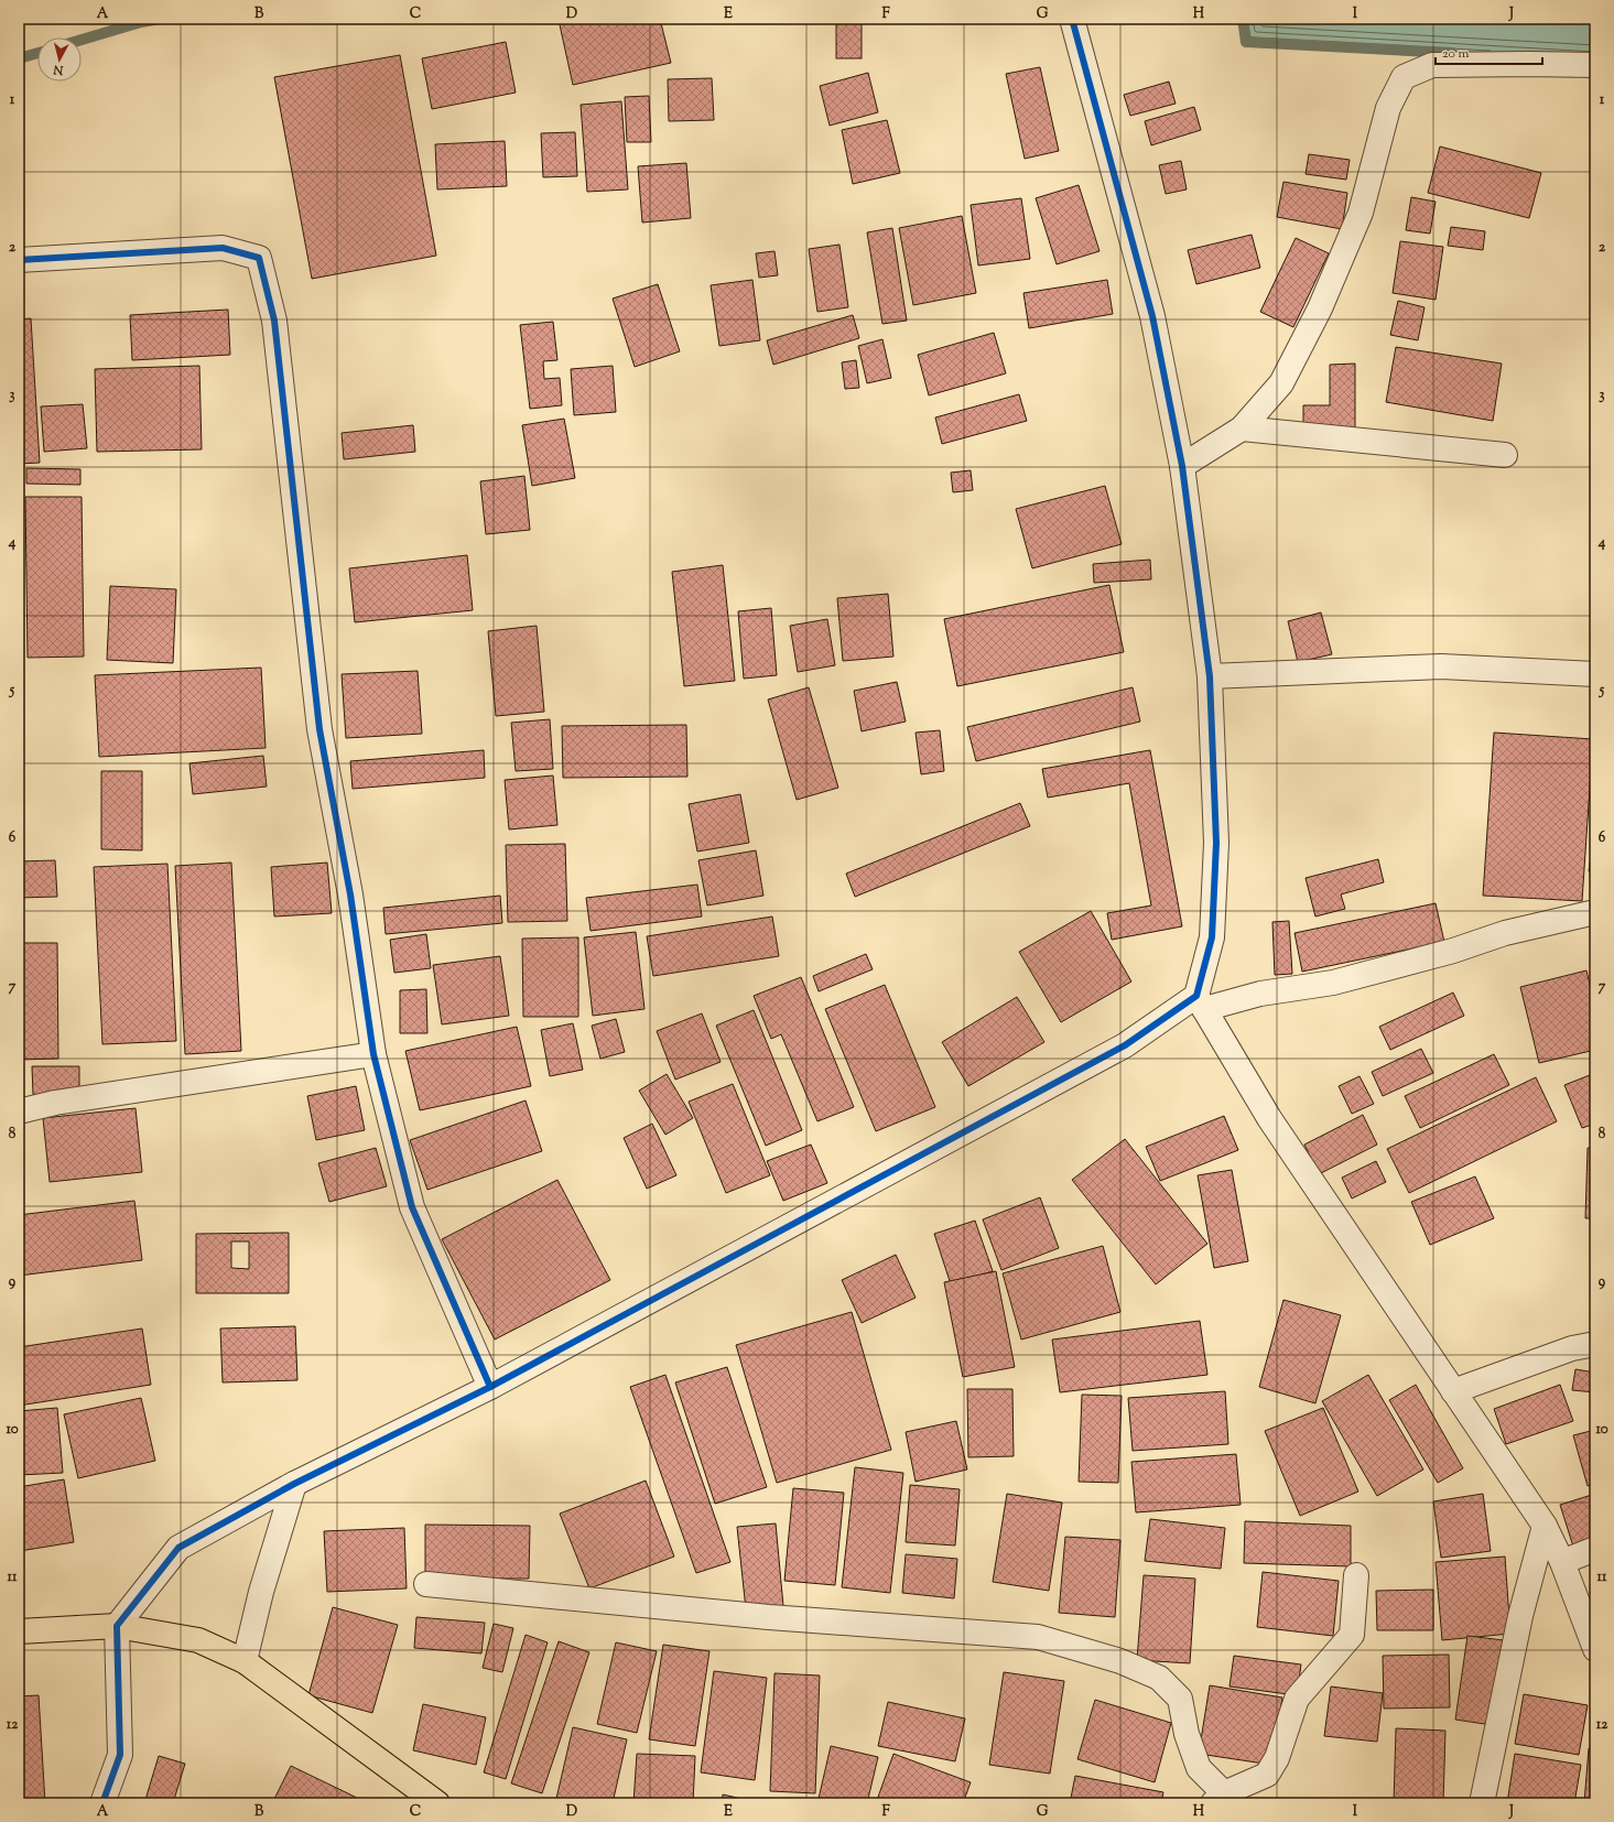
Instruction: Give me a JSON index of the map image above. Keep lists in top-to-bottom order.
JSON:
{
  "scale_bar": "20 m",
  "north": "bottom",
  "grid": {
    "columns": [
      "A",
      "B",
      "C",
      "D",
      "E",
      "F",
      "G",
      "H",
      "I",
      "J"
    ],
    "rows": [
      "1",
      "2",
      "3",
      "4",
      "5",
      "6",
      "7",
      "8",
      "9",
      "10",
      "11",
      "12"
    ]
  }
}
